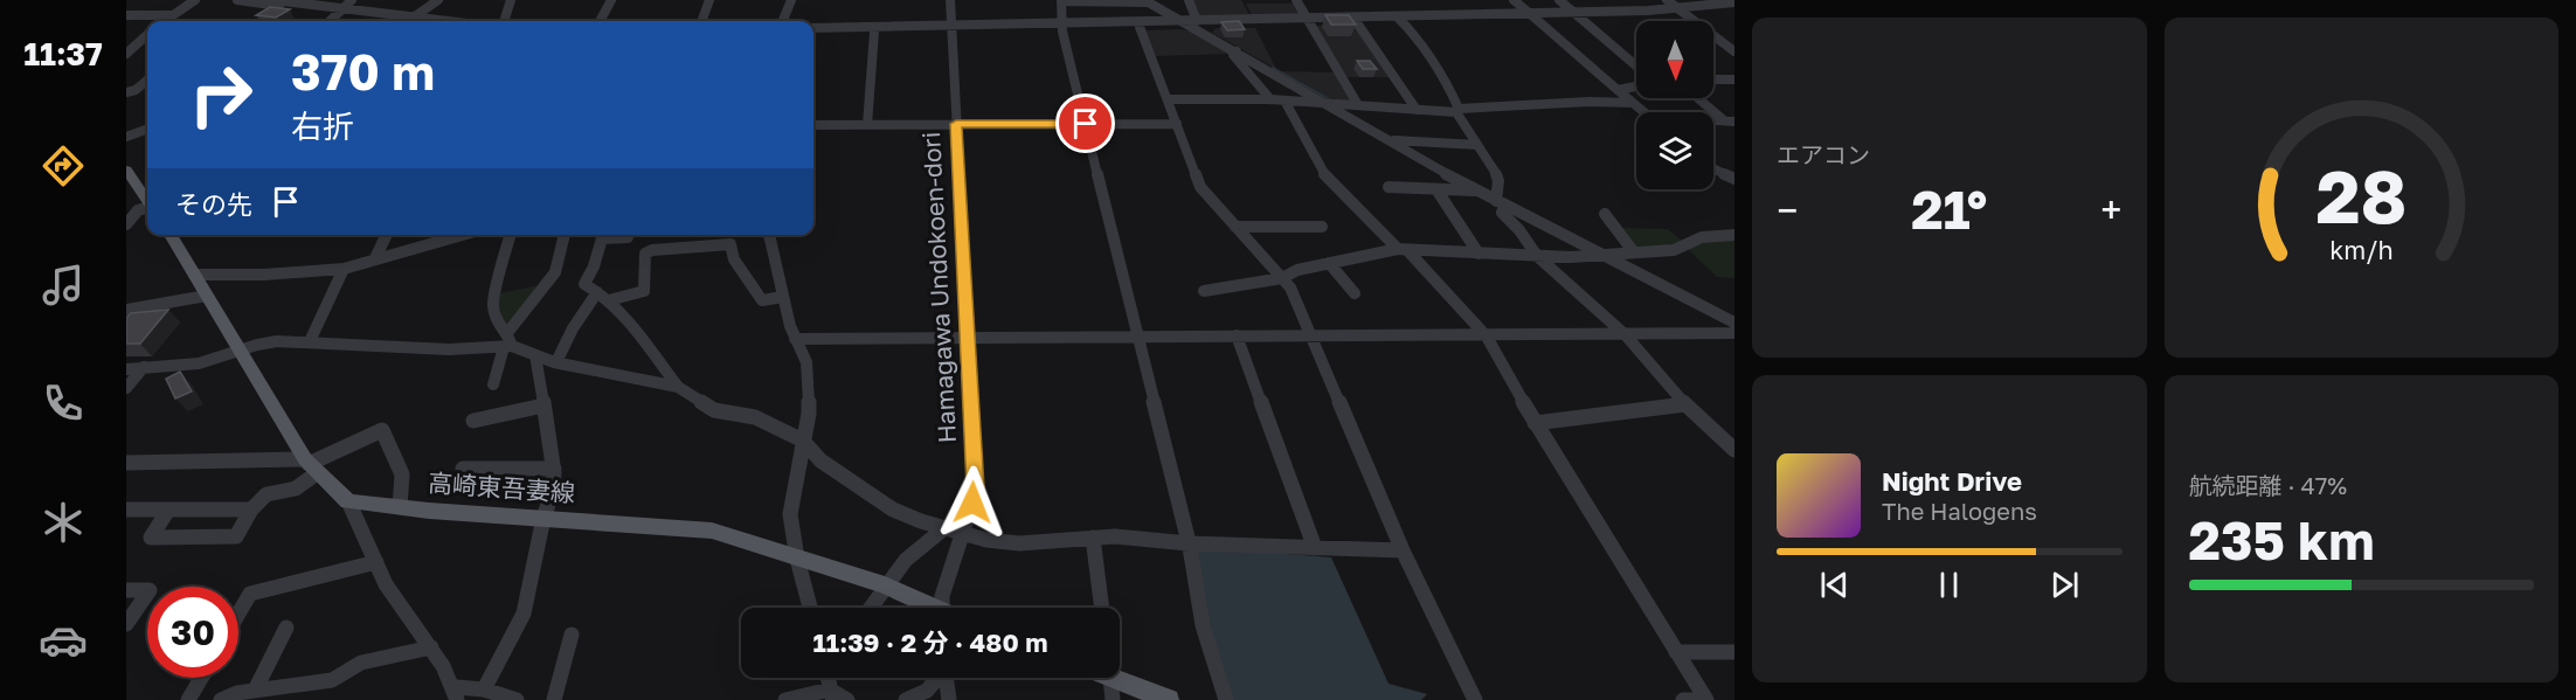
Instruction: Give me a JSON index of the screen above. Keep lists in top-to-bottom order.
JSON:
{
  "streets": {
    "main road": ["高崎東吾妻線"],
    "street": ["Hamagawa Undokoen-dori"]
  },
  "north": "bottom",
  "page": {
    "tabs": "11:37",
    "tile": [
      "エアコン",
      ["航続距離 · 47%", "235 km"]
    ],
    "turn": ["370 m", "右折"],
    "then": "その先",
    "heat": ["−", "21°", "+"],
    "song": ["Night Drive", "The Halogens"],
    "limit": "30",
    "trip": "11:39 · 2 分 · 480 m",
    "gauge": ["28", "km/h"]
  }
}
